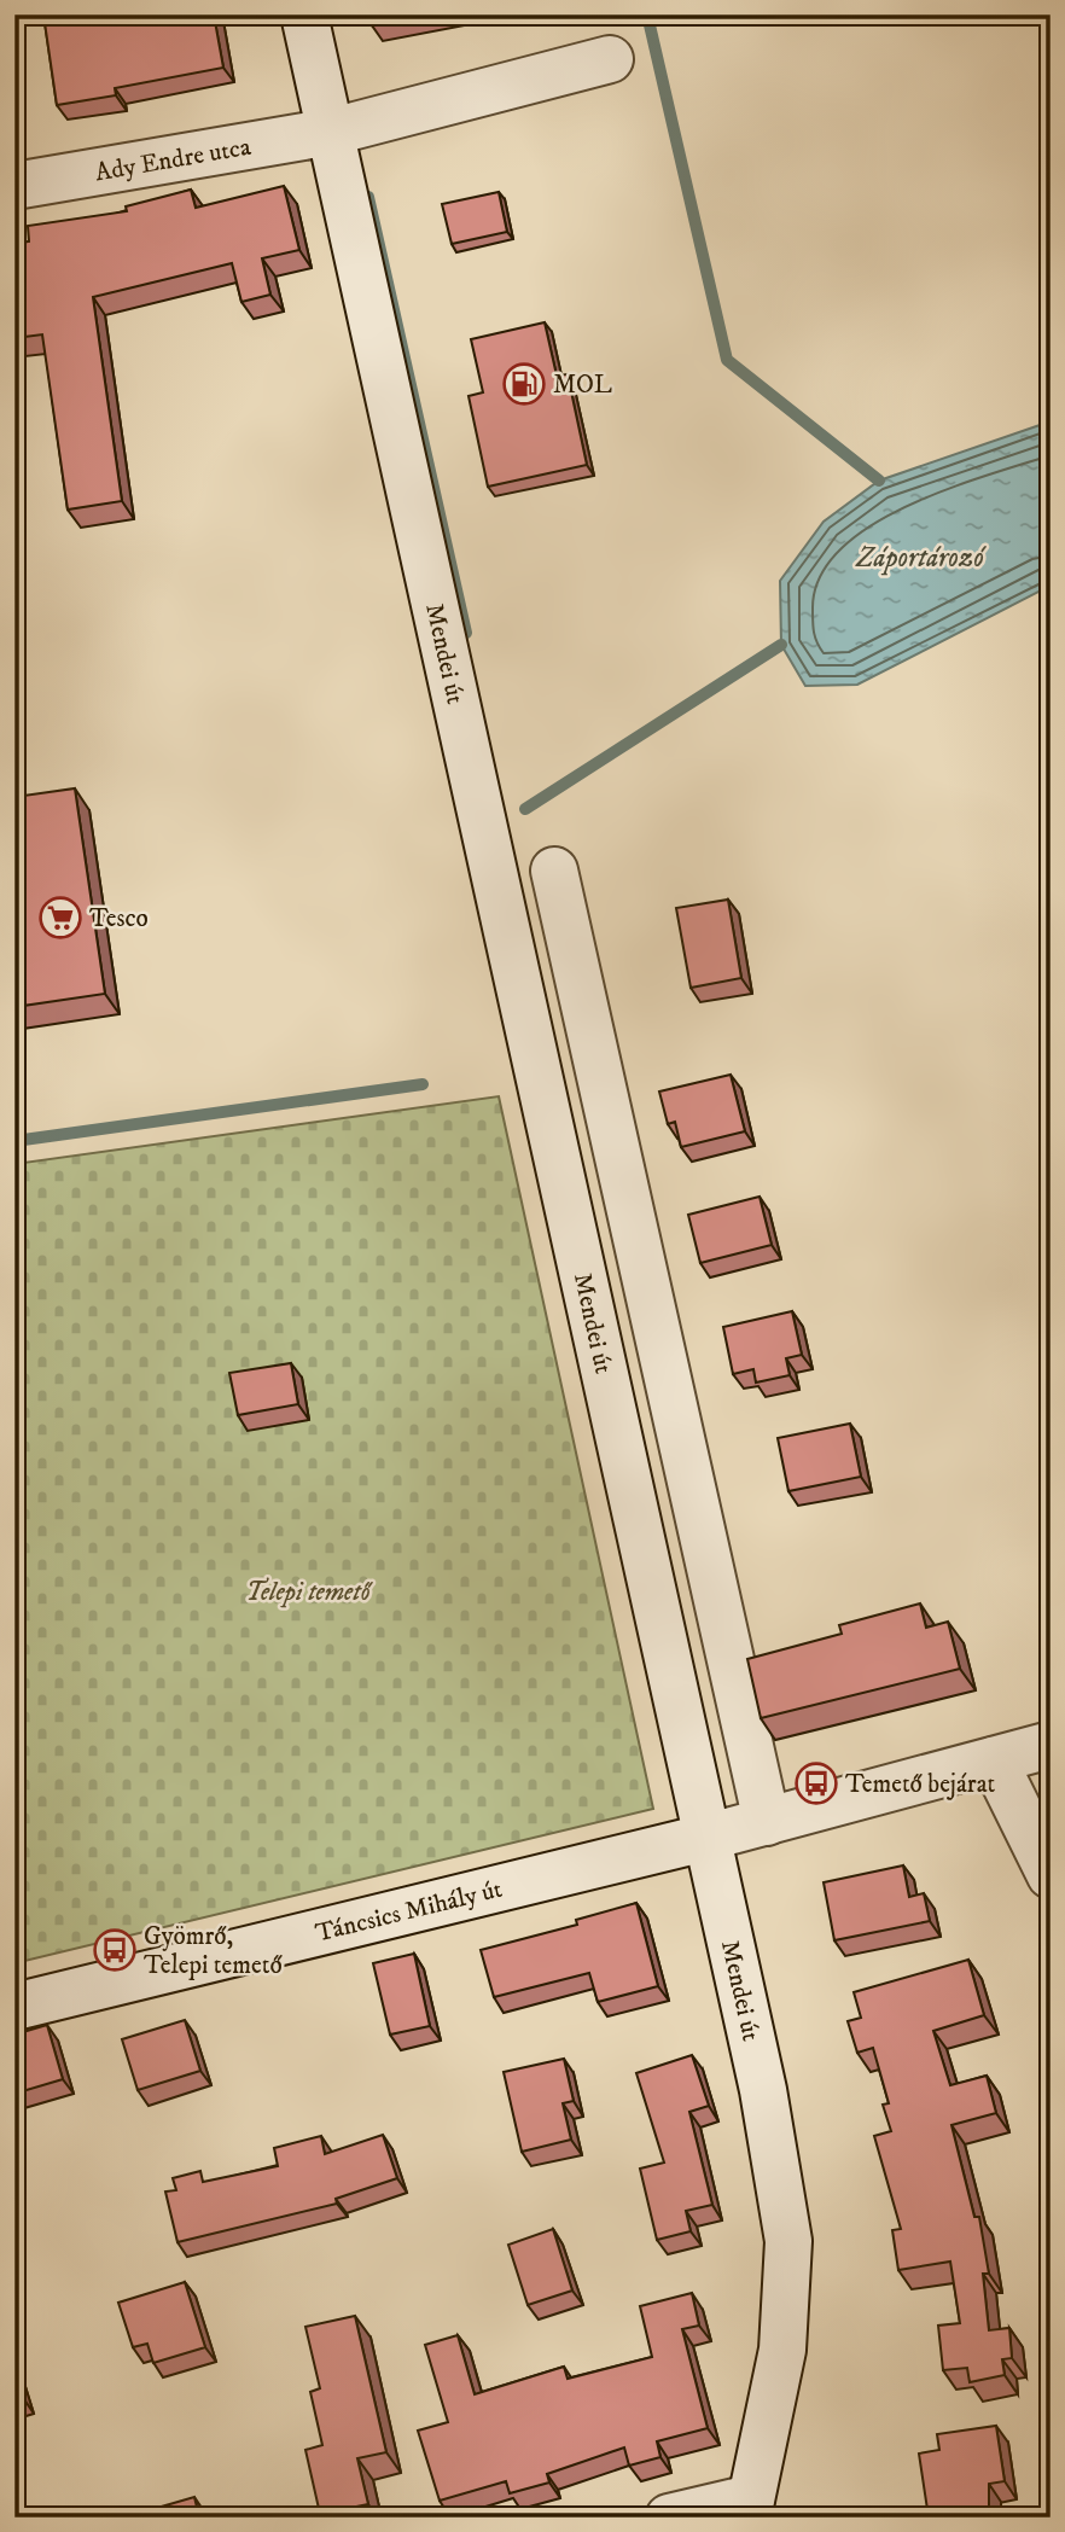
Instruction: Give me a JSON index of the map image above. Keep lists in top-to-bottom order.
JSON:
{
  "streets": {
    "street": ["Ady Endre utca", "Mendei út", "Táncsics Mihály út"]
  },
  "crossings": [
    ["Ady Endre utca", "Mendei út"],
    ["Mendei út", "Táncsics Mihály út"]
  ],
  "water": ["Záportározó"],
  "parks": ["Telepi temető"],
  "places": {
    "fuel station": ["MOL"],
    "supermarket": ["Tesco"],
    "bus stop": ["Temető bejárat", "Gyömrő, Telepi temető"]
  }
}
